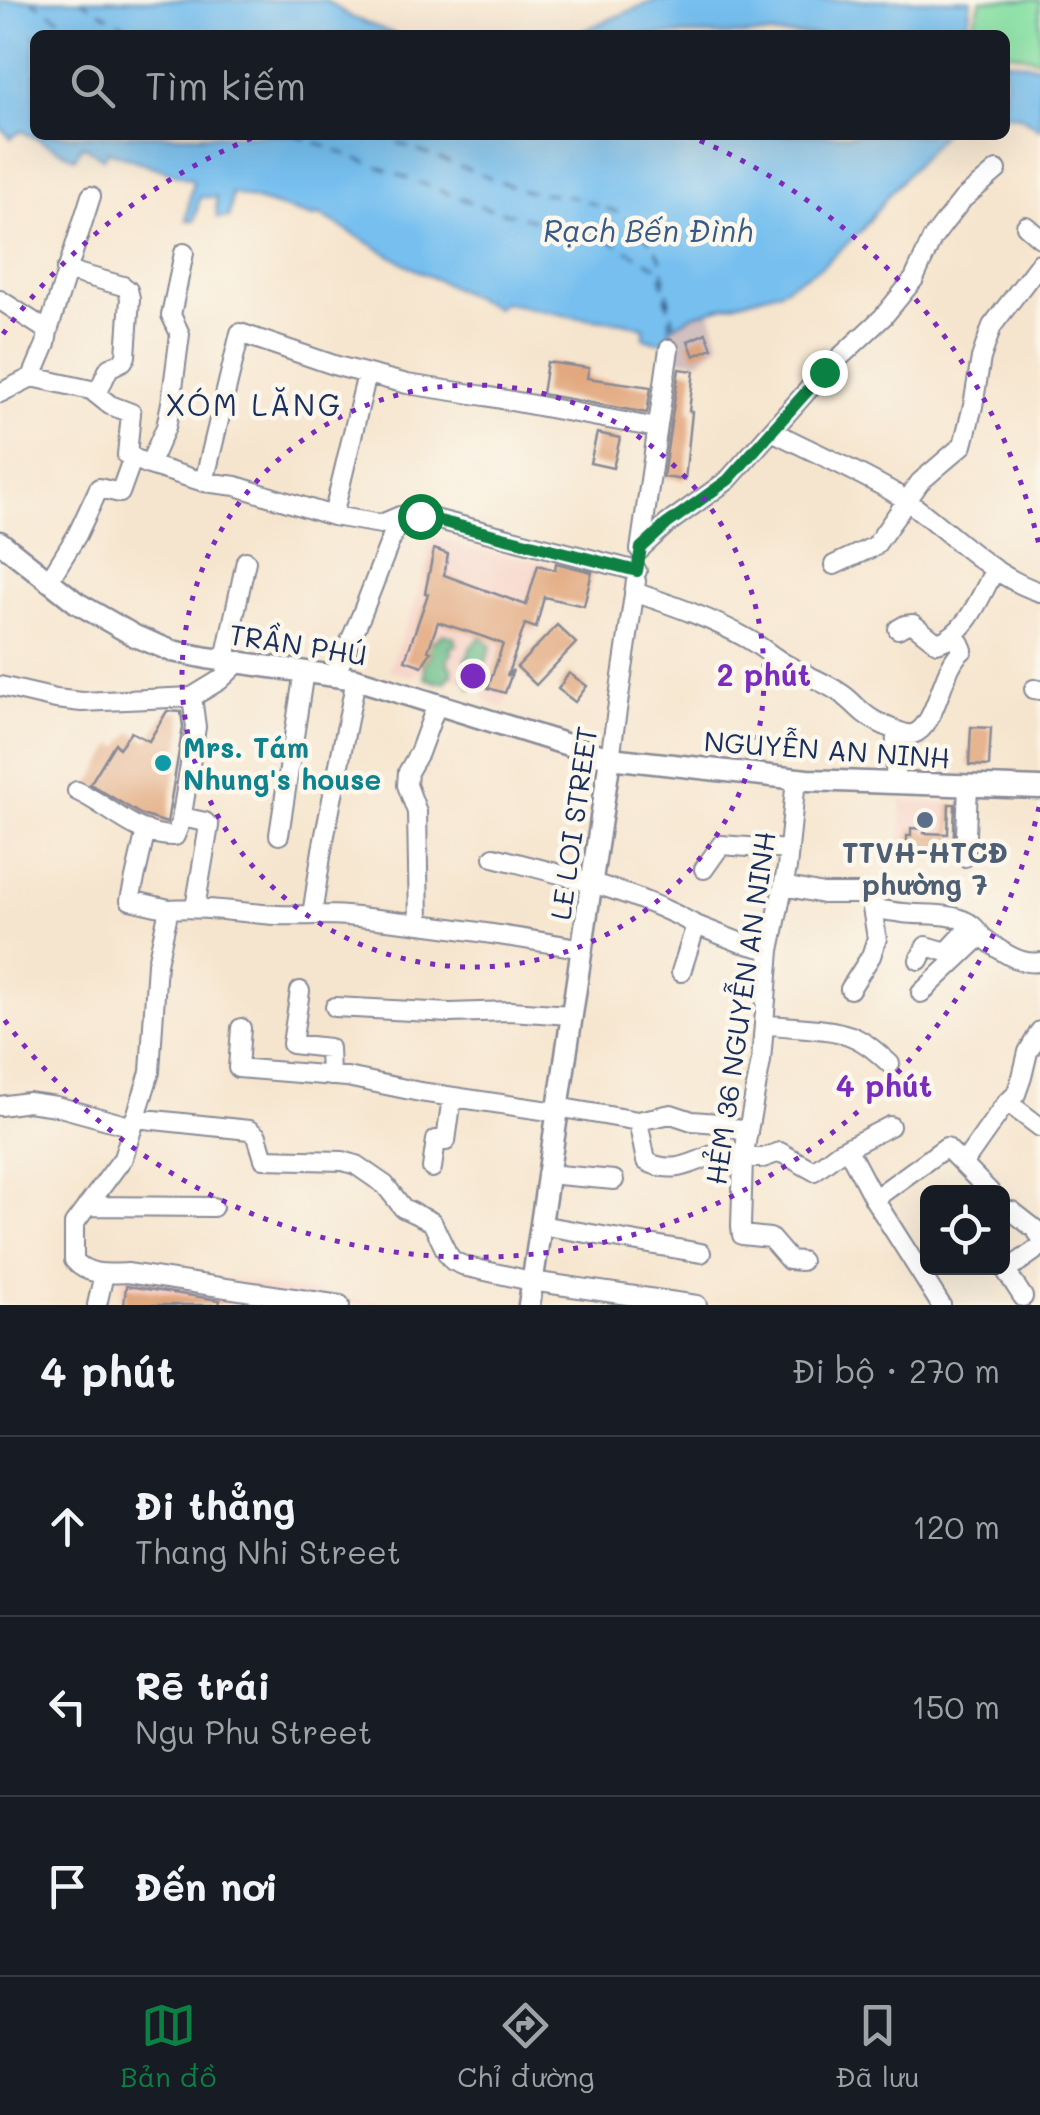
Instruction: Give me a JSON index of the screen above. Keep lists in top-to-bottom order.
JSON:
{
  "streets": {
    "main road": ["TRẦN PHÚ", "NGUYỄN AN NINH", "LE LOI STREET"],
    "street": ["HẺM 36 NGUYỄN AN NINH"]
  },
  "crossings": [
    ["TRẦN PHÚ", "NGUYỄN AN NINH"],
    ["TRẦN PHÚ", "LE LOI STREET"],
    ["NGUYỄN AN NINH", "LE LOI STREET"],
    ["NGUYỄN AN NINH", "HẺM 36 NGUYỄN AN NINH"]
  ],
  "districts": ["XÓM LĂNG"],
  "water": ["Rạch Bến Đình"],
  "places": ["Mrs. Tám Nhung's house", "TTVH-HTCĐ phường 7"],
  "page": {
    "search": "Tìm kiếm",
    "heading": ["4 phút", "Đi bộ · 270 m"],
    "list": [
      ["Đi thẳng", "Thang Nhi Street", "120 m"],
      ["Rẽ trái", "Ngu Phu Street", "150 m"],
      "Đến nơi"
    ],
    "nav": ["Bản đồ", "Chỉ đường", "Đã lưu"]
  },
  "rings": ["2 phút", "4 phút"]
}
